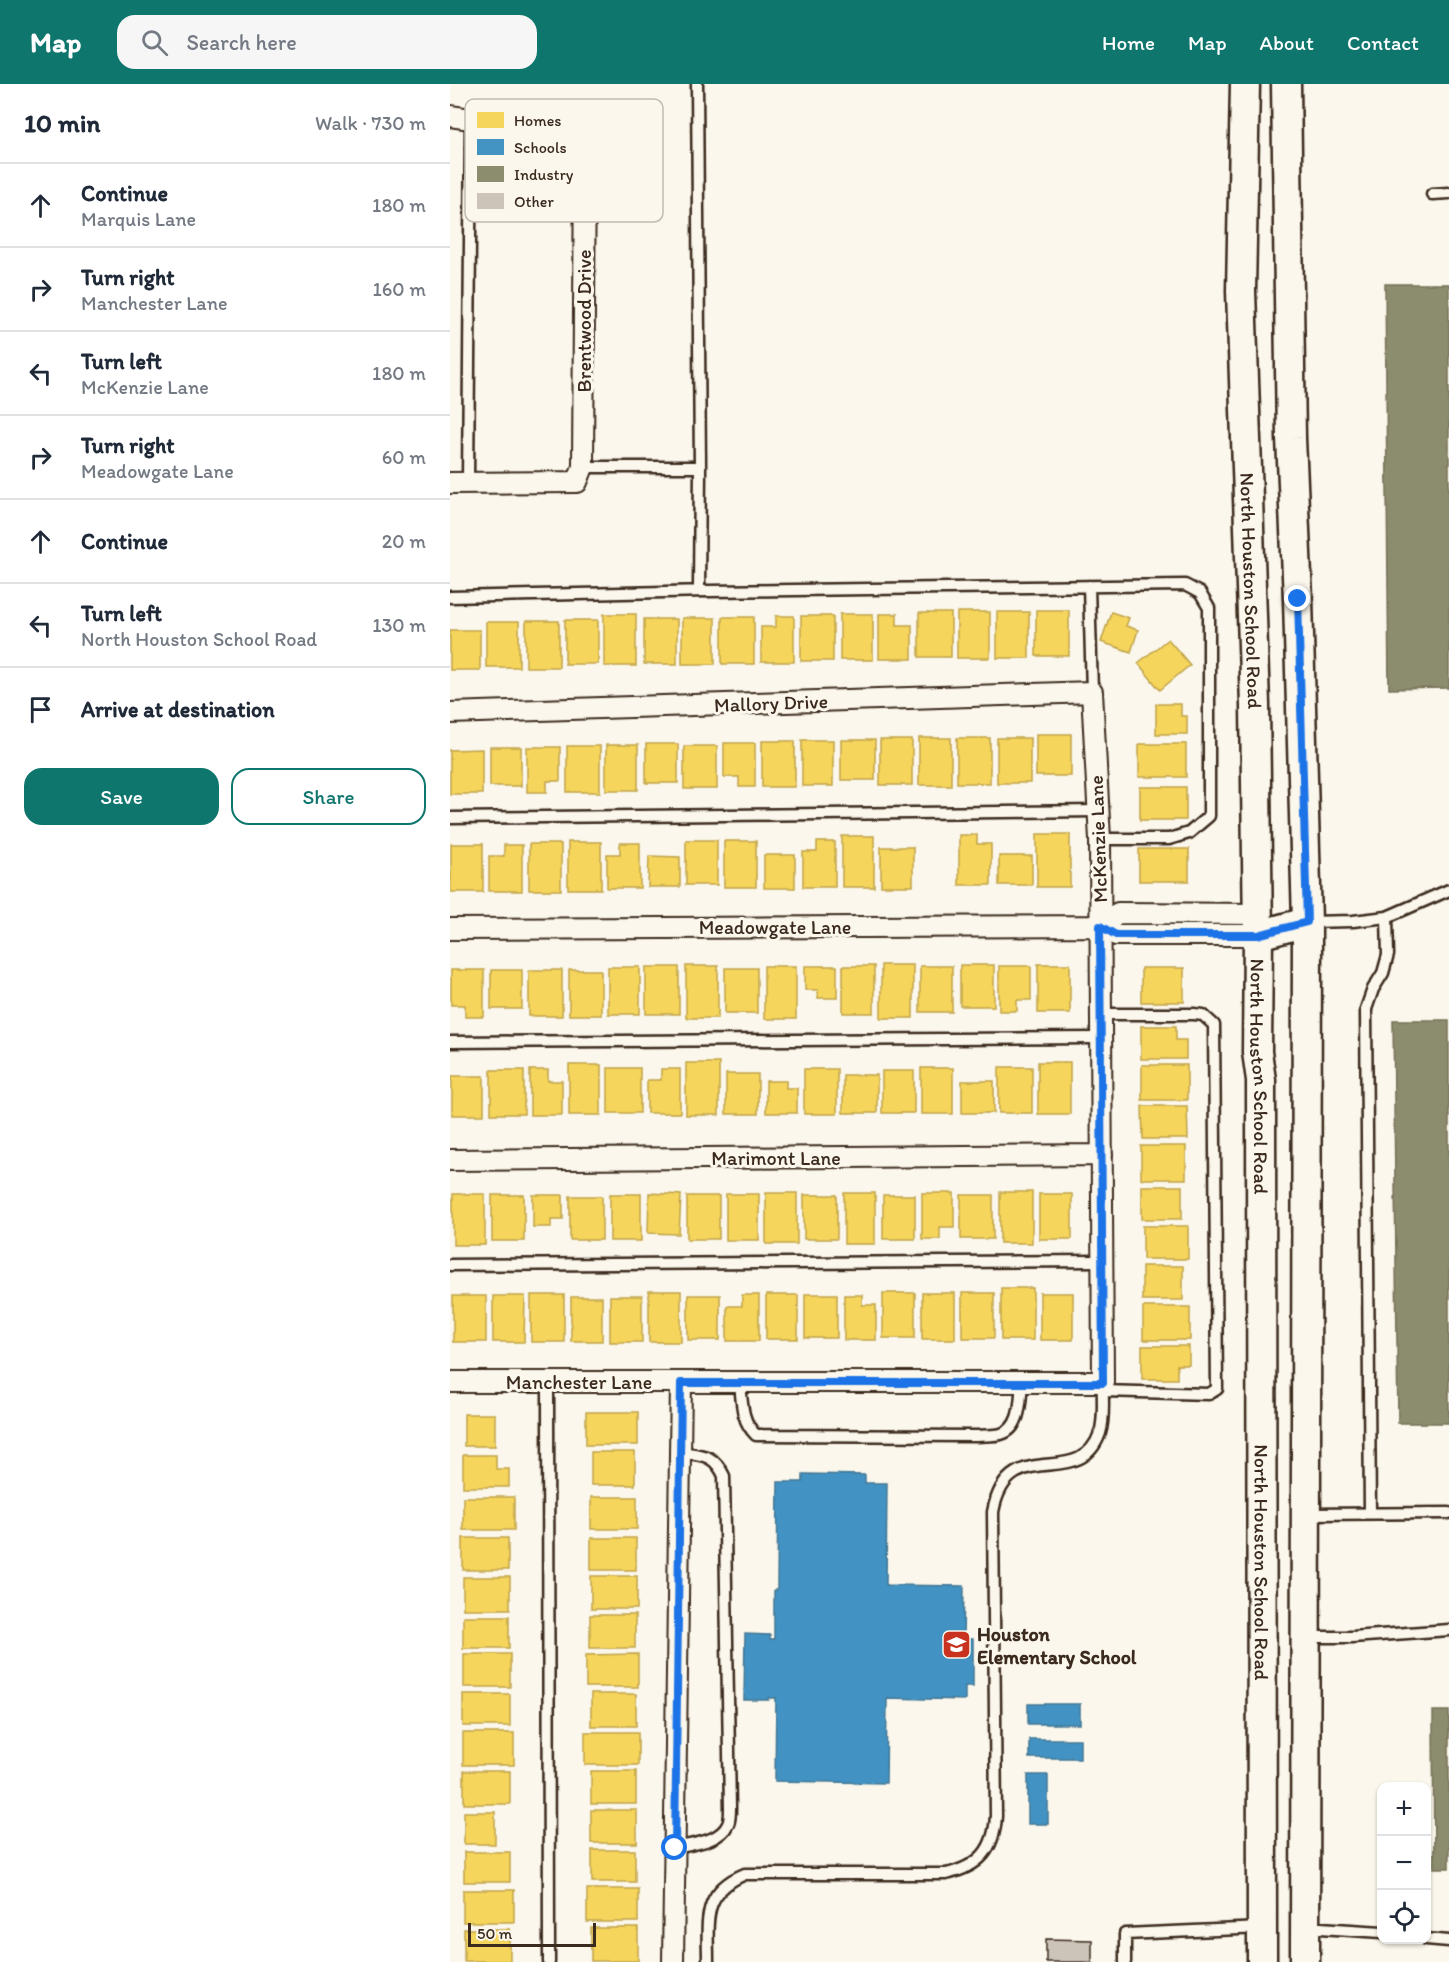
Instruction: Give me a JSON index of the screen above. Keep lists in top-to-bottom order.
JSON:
{
  "streets": {
    "main road": ["North Houston School Road"],
    "street": [
      "Brentwood Drive",
      "Mallory Drive",
      "McKenzie Lane",
      "Meadowgate Lane",
      "Marimont Lane",
      "Manchester Lane"
    ]
  },
  "crossings": [
    ["North Houston School Road", "Meadowgate Lane"],
    ["Mallory Drive", "McKenzie Lane"],
    ["McKenzie Lane", "Meadowgate Lane"],
    ["McKenzie Lane", "Marimont Lane"],
    ["McKenzie Lane", "Manchester Lane"]
  ],
  "places": {
    "school or university": ["Houston Elementary School"]
  },
  "legend": [
    "Homes",
    "Schools",
    "Industry",
    "Other"
  ],
  "scale_bar": "50 m",
  "page": {
    "header": "Map",
    "search": "Search here",
    "nav": [
      "Home",
      "Map",
      "About",
      "Contact"
    ],
    "heading": ["10 min", "Walk · 730 m"],
    "list": [
      ["Continue", "Marquis Lane", "180 m"],
      ["Turn right", "Manchester Lane", "160 m"],
      ["Turn left", "McKenzie Lane", "180 m"],
      ["Turn right", "Meadowgate Lane", "60 m"],
      ["Continue", "20 m"],
      ["Turn left", "North Houston School Road", "130 m"],
      "Arrive at destination"
    ],
    "buttons": ["Save", "Share"],
    "map_buttons": ["+", "−"],
    "scale": "50 m"
  }
}
